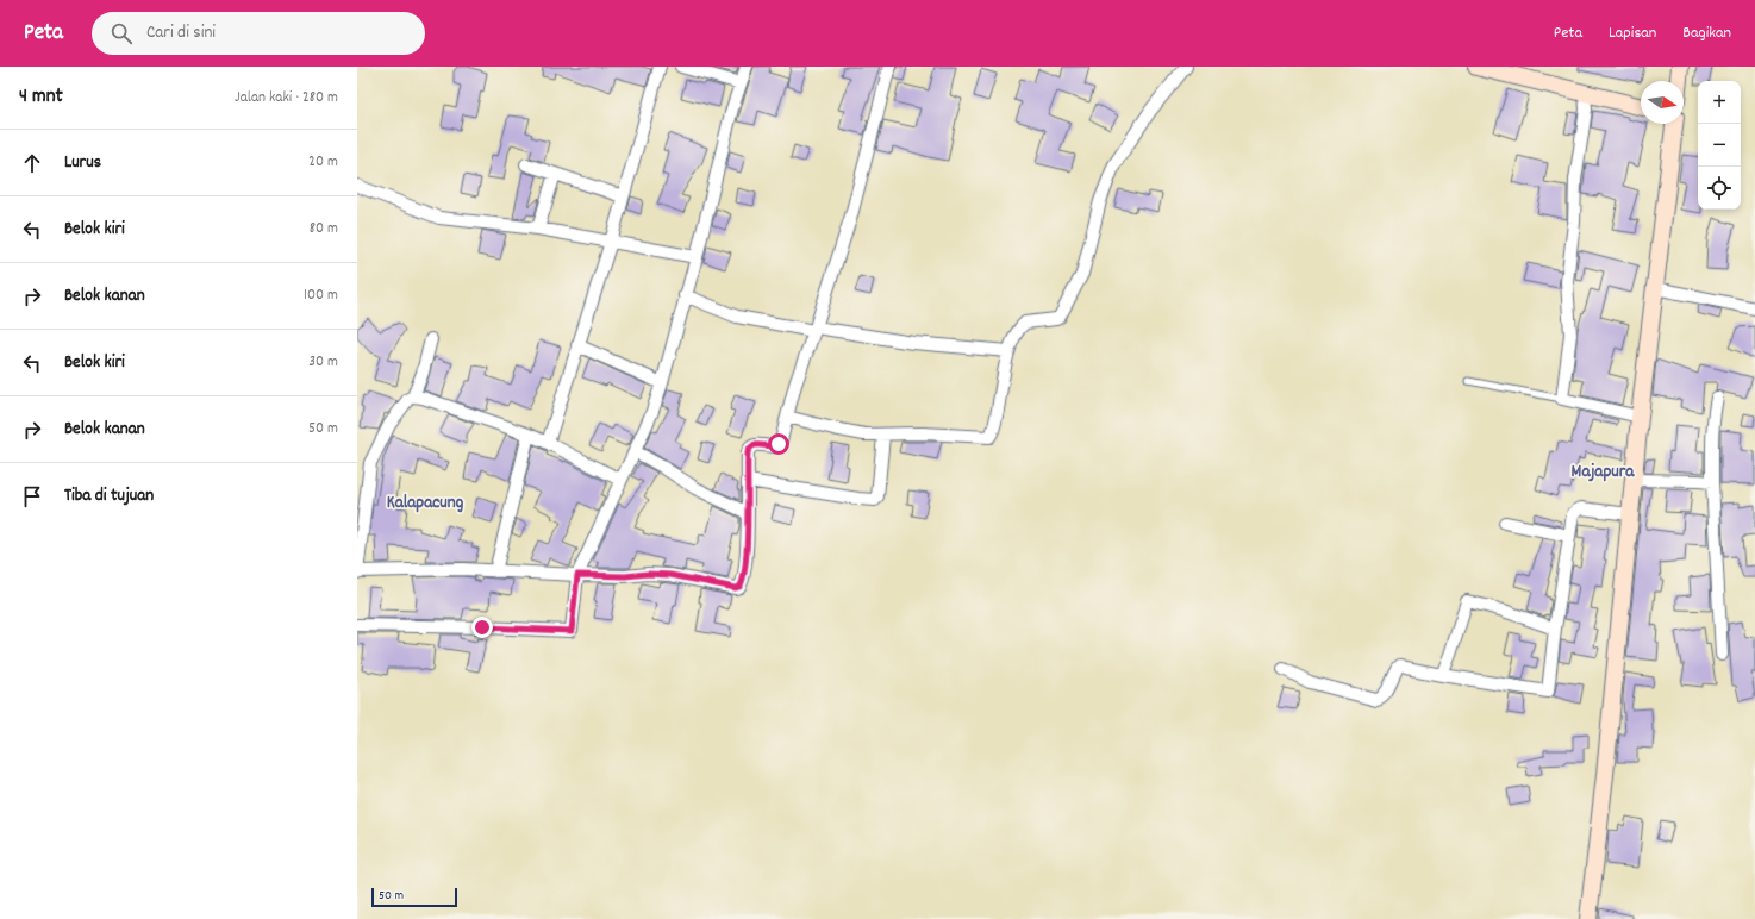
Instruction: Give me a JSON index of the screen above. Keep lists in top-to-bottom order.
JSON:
{
  "districts": ["Majapura", "Kalapacung"],
  "scale_bar": "50 m",
  "north": "right",
  "page": {
    "header": "Peta",
    "search": "Cari di sini",
    "nav": ["Peta", "Lapisan", "Bagikan"],
    "heading": ["4 mnt", "Jalan kaki · 280 m"],
    "map_buttons": ["+", "−"],
    "list": [
      ["Lurus", "20 m"],
      ["Belok kiri", "80 m"],
      ["Belok kanan", "100 m"],
      ["Belok kiri", "30 m"],
      ["Belok kanan", "50 m"],
      "Tiba di tujuan"
    ],
    "scale": "50 m"
  }
}
